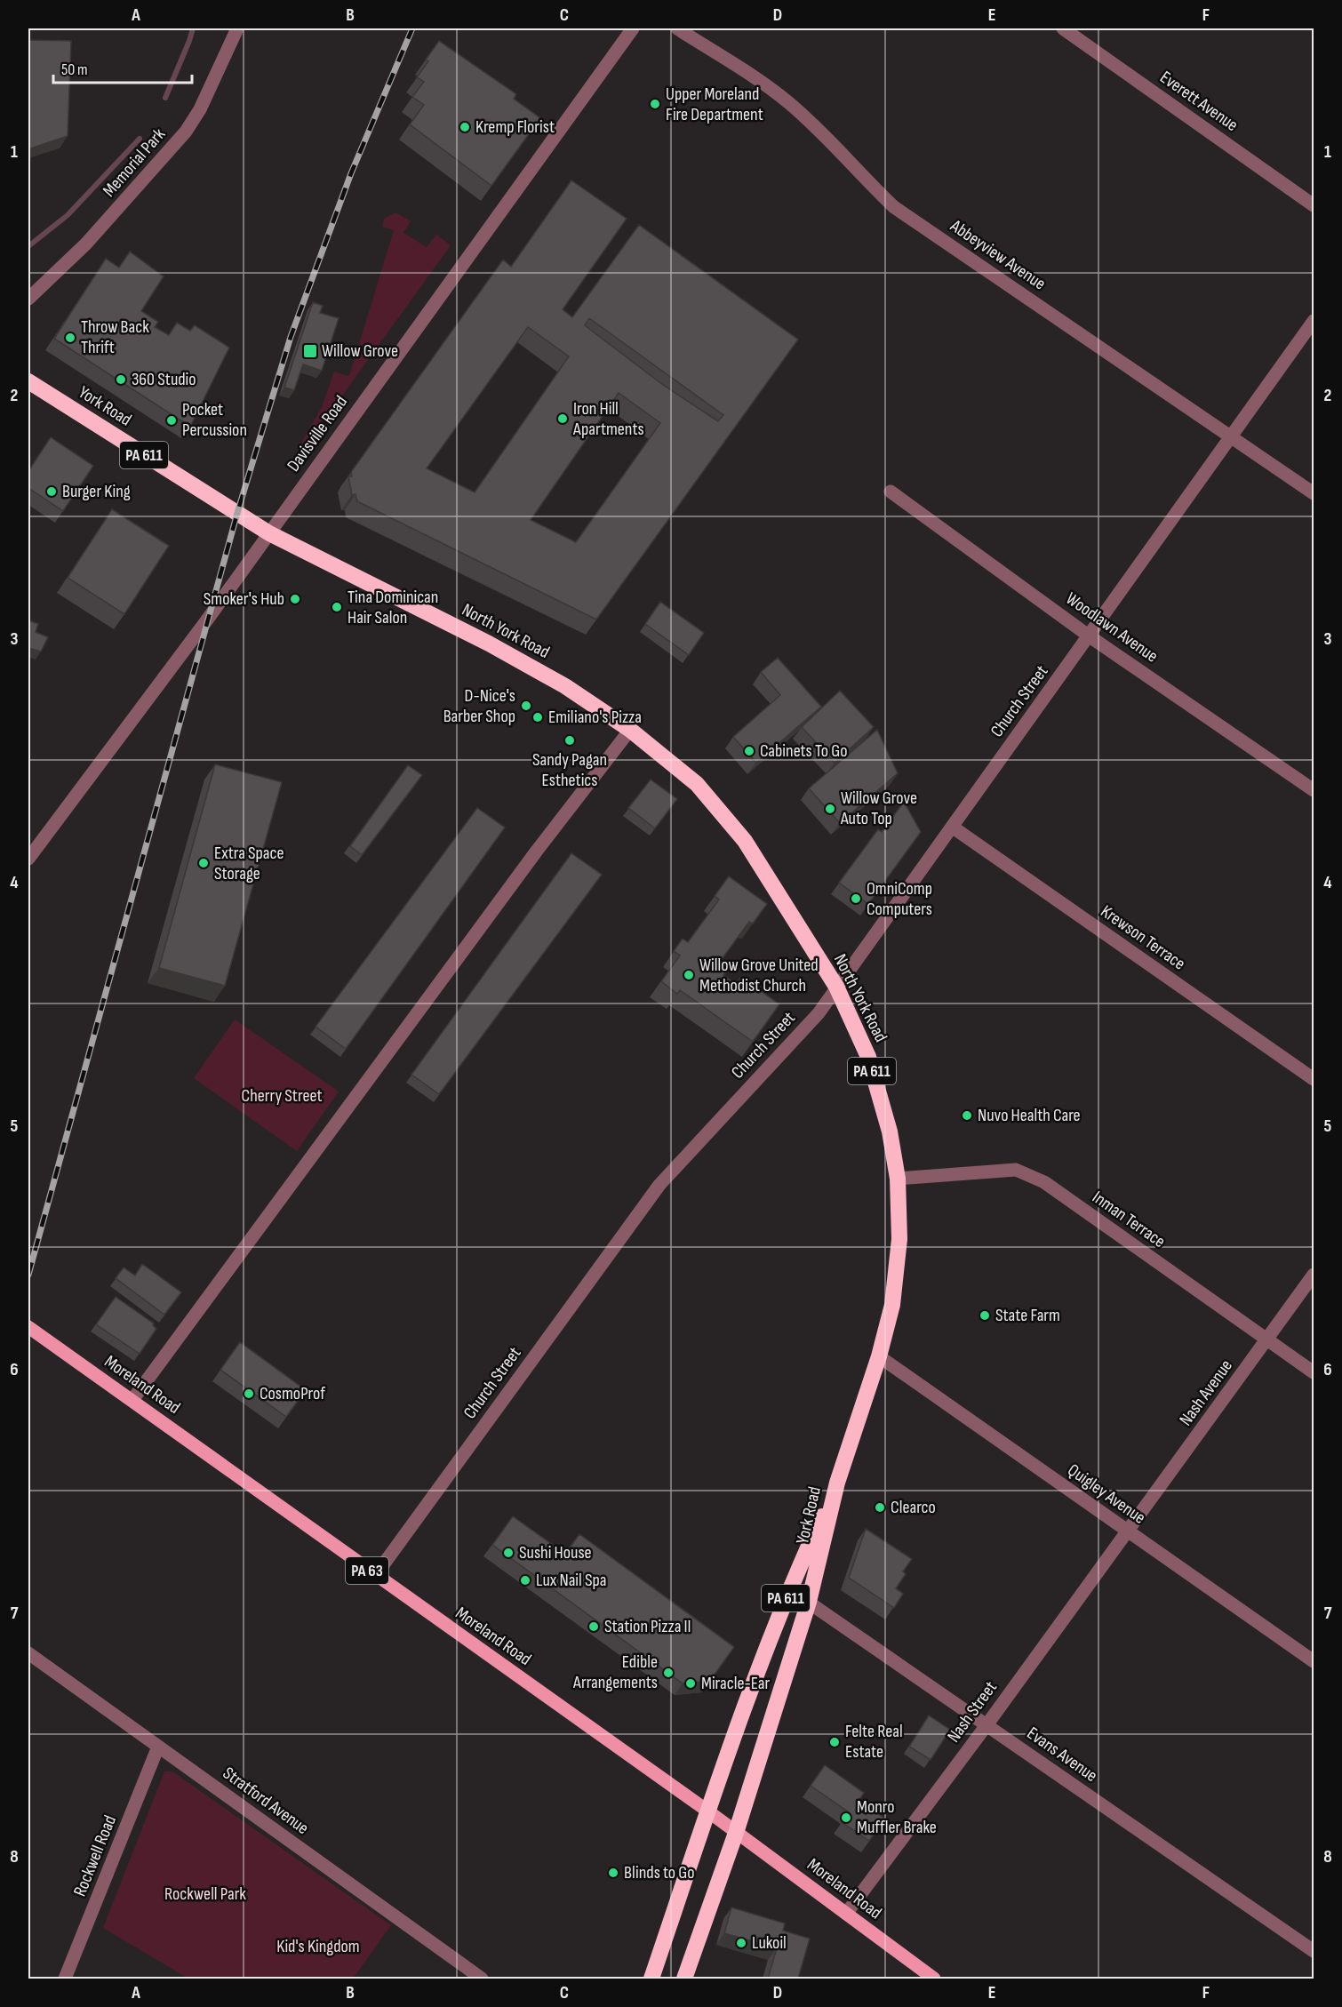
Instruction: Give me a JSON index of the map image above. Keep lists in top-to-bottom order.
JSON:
{
  "streets": {
    "highway": ["York Road", "PA 611", "North York Road"],
    "main road": ["Moreland Road", "PA 63"],
    "street": [
      "Everett Avenue",
      "Memorial Park",
      "Abbeyview Avenue",
      "Davisville Road",
      "Woodlawn Avenue",
      "Church Street",
      "Krewson Terrace",
      "Inman Terrace",
      "Nash Avenue",
      "Quigley Avenue",
      "Nash Street",
      "Evans Avenue",
      "Stratford Avenue",
      "Rockwell Road"
    ]
  },
  "crossings": [
    ["Abbeyview Avenue", "Church Street"],
    ["York Road", "Davisville Road"],
    ["York Road", "PA 611"],
    ["York Road", "North York Road"],
    ["York Road", "Moreland Road"],
    ["York Road", "Evans Avenue"],
    ["Davisville Road", "North York Road"],
    ["PA 611", "Moreland Road"],
    ["Woodlawn Avenue", "Church Street"],
    ["North York Road", "Church Street"],
    ["North York Road", "Inman Terrace"],
    ["North York Road", "Quigley Avenue"],
    ["Church Street", "Krewson Terrace"],
    ["Church Street", "Moreland Road"],
    ["Inman Terrace", "Nash Avenue"],
    ["Moreland Road", "Nash Street"],
    ["Nash Avenue", "Quigley Avenue"],
    ["Nash Avenue", "Nash Street"],
    ["Quigley Avenue", "Nash Street"],
    ["Nash Street", "Evans Avenue"],
    ["Stratford Avenue", "Rockwell Road"]
  ],
  "parks": ["Cherry Street", "Rockwell Park", "Kid's Kingdom"],
  "places": {
    "other": [
      "Upper Moreland Fire Department",
      "Kremp Florist",
      "Throw Back Thrift",
      "360 Studio",
      "Iron Hill Apartments",
      "Pocket Percussion",
      "Burger King",
      "Smoker's Hub",
      "Tina Dominican Hair Salon",
      "D-Nice's Barber Shop",
      "Emiliano's Pizza",
      "Sandy Pagan Esthetics",
      "Cabinets To Go",
      "Willow Grove Auto Top",
      "Extra Space Storage",
      "OmniComp Computers",
      "Willow Grove United Methodist Church",
      "Nuvo Health Care",
      "State Farm",
      "CosmoProf",
      "Clearco",
      "Sushi House",
      "Lux Nail Spa",
      "Station Pizza II",
      "Edible Arrangements",
      "Miracle-Ear",
      "Felte Real Estate",
      "Monro Muffler Brake",
      "Blinds to Go",
      "Lukoil"
    ],
    "transit": ["Willow Grove"]
  },
  "scale_bar": "50 m",
  "grid": {
    "columns": [
      "A",
      "B",
      "C",
      "D",
      "E",
      "F"
    ],
    "rows": [
      "1",
      "2",
      "3",
      "4",
      "5",
      "6",
      "7",
      "8"
    ]
  }
}
